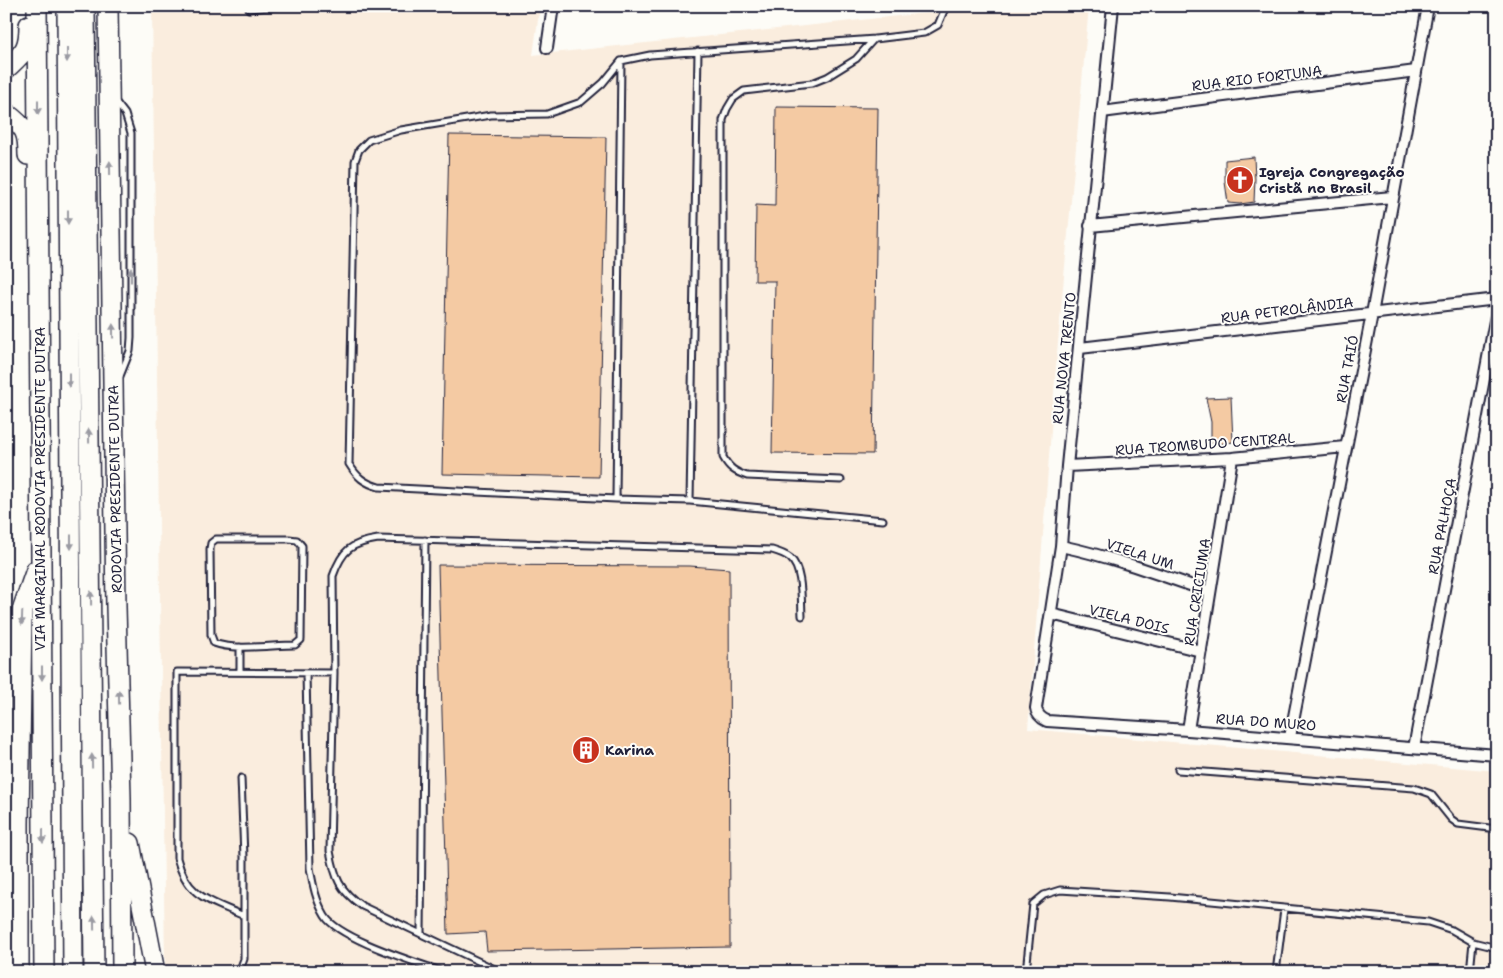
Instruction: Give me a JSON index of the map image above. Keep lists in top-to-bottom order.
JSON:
{
  "streets": {
    "highway": ["VIA MARGINAL RODOVIA PRESIDENTE DUTRA", "RODOVIA PRESIDENTE DUTRA"],
    "street": [
      "RUA RIO FORTUNA",
      "RUA PETROLÂNDIA",
      "RUA NOVA TRENTO",
      "RUA TAIÓ",
      "RUA TROMBUDO CENTRAL",
      "RUA PALHOÇA",
      "VIELA UM",
      "RUA CRICIUMA",
      "VIELA DOIS",
      "RUA DO MURO"
    ]
  },
  "crossings": [
    ["RUA RIO FORTUNA", "RUA NOVA TRENTO"],
    ["RUA RIO FORTUNA", "RUA TAIÓ"],
    ["RUA PETROLÂNDIA", "RUA NOVA TRENTO"],
    ["RUA PETROLÂNDIA", "RUA TAIÓ"],
    ["RUA NOVA TRENTO", "RUA TROMBUDO CENTRAL"],
    ["RUA NOVA TRENTO", "VIELA UM"],
    ["RUA NOVA TRENTO", "VIELA DOIS"],
    ["RUA NOVA TRENTO", "RUA DO MURO"],
    ["RUA TAIÓ", "RUA TROMBUDO CENTRAL"],
    ["RUA TAIÓ", "RUA DO MURO"],
    ["RUA TROMBUDO CENTRAL", "RUA CRICIUMA"],
    ["RUA PALHOÇA", "RUA DO MURO"],
    ["VIELA UM", "RUA CRICIUMA"],
    ["RUA CRICIUMA", "VIELA DOIS"],
    ["RUA CRICIUMA", "RUA DO MURO"]
  ],
  "places": {
    "church": ["Igreja Congregação Cristã no Brasil"],
    "building": ["Karina"]
  }
}
